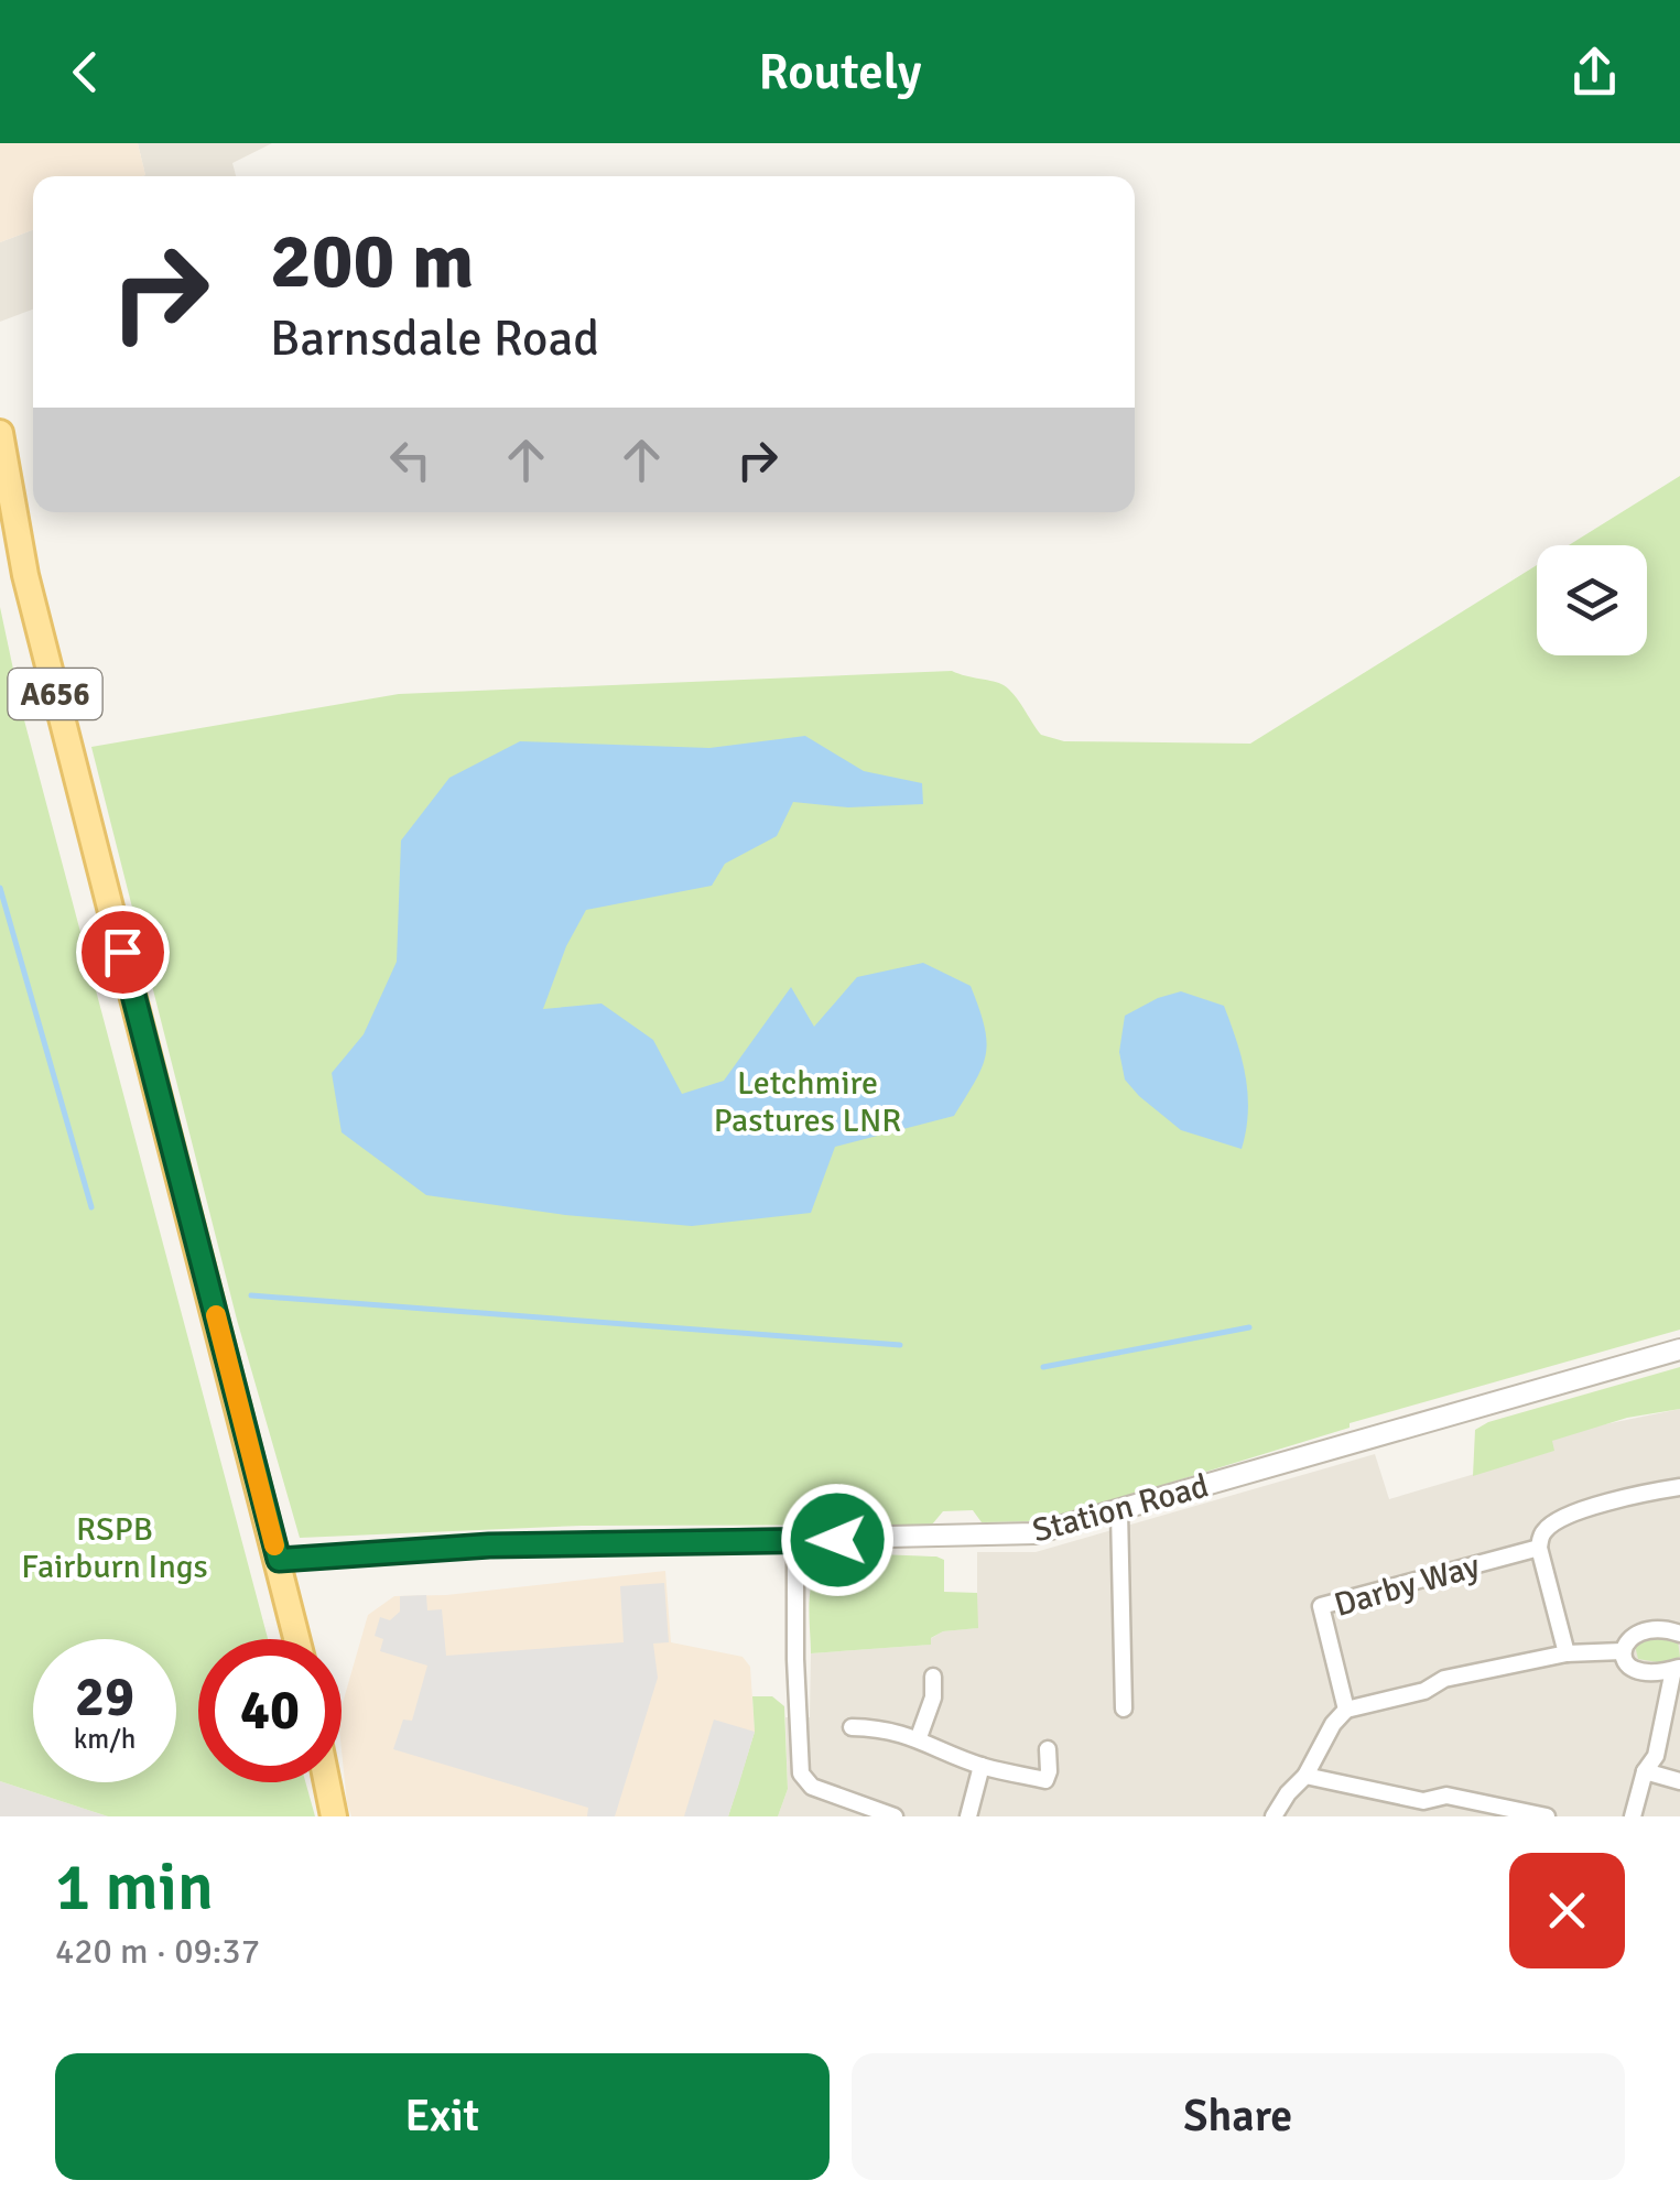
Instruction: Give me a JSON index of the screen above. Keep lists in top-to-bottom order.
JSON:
{
  "streets": {
    "main road": ["A656"],
    "street": ["Station Road", "Darby Way"]
  },
  "crossings": [
    ["A656", "Station Road"]
  ],
  "parks": ["Letchmire Pastures LNR", "RSPB Fairburn Ings"],
  "page": {
    "header": "Routely",
    "turn": ["200 m", "Barnsdale Road"],
    "speed": "29 km/h",
    "limit": "40",
    "heading": ["1 min", "420 m · 09:37"],
    "buttons": ["Exit", "Share"]
  }
}
